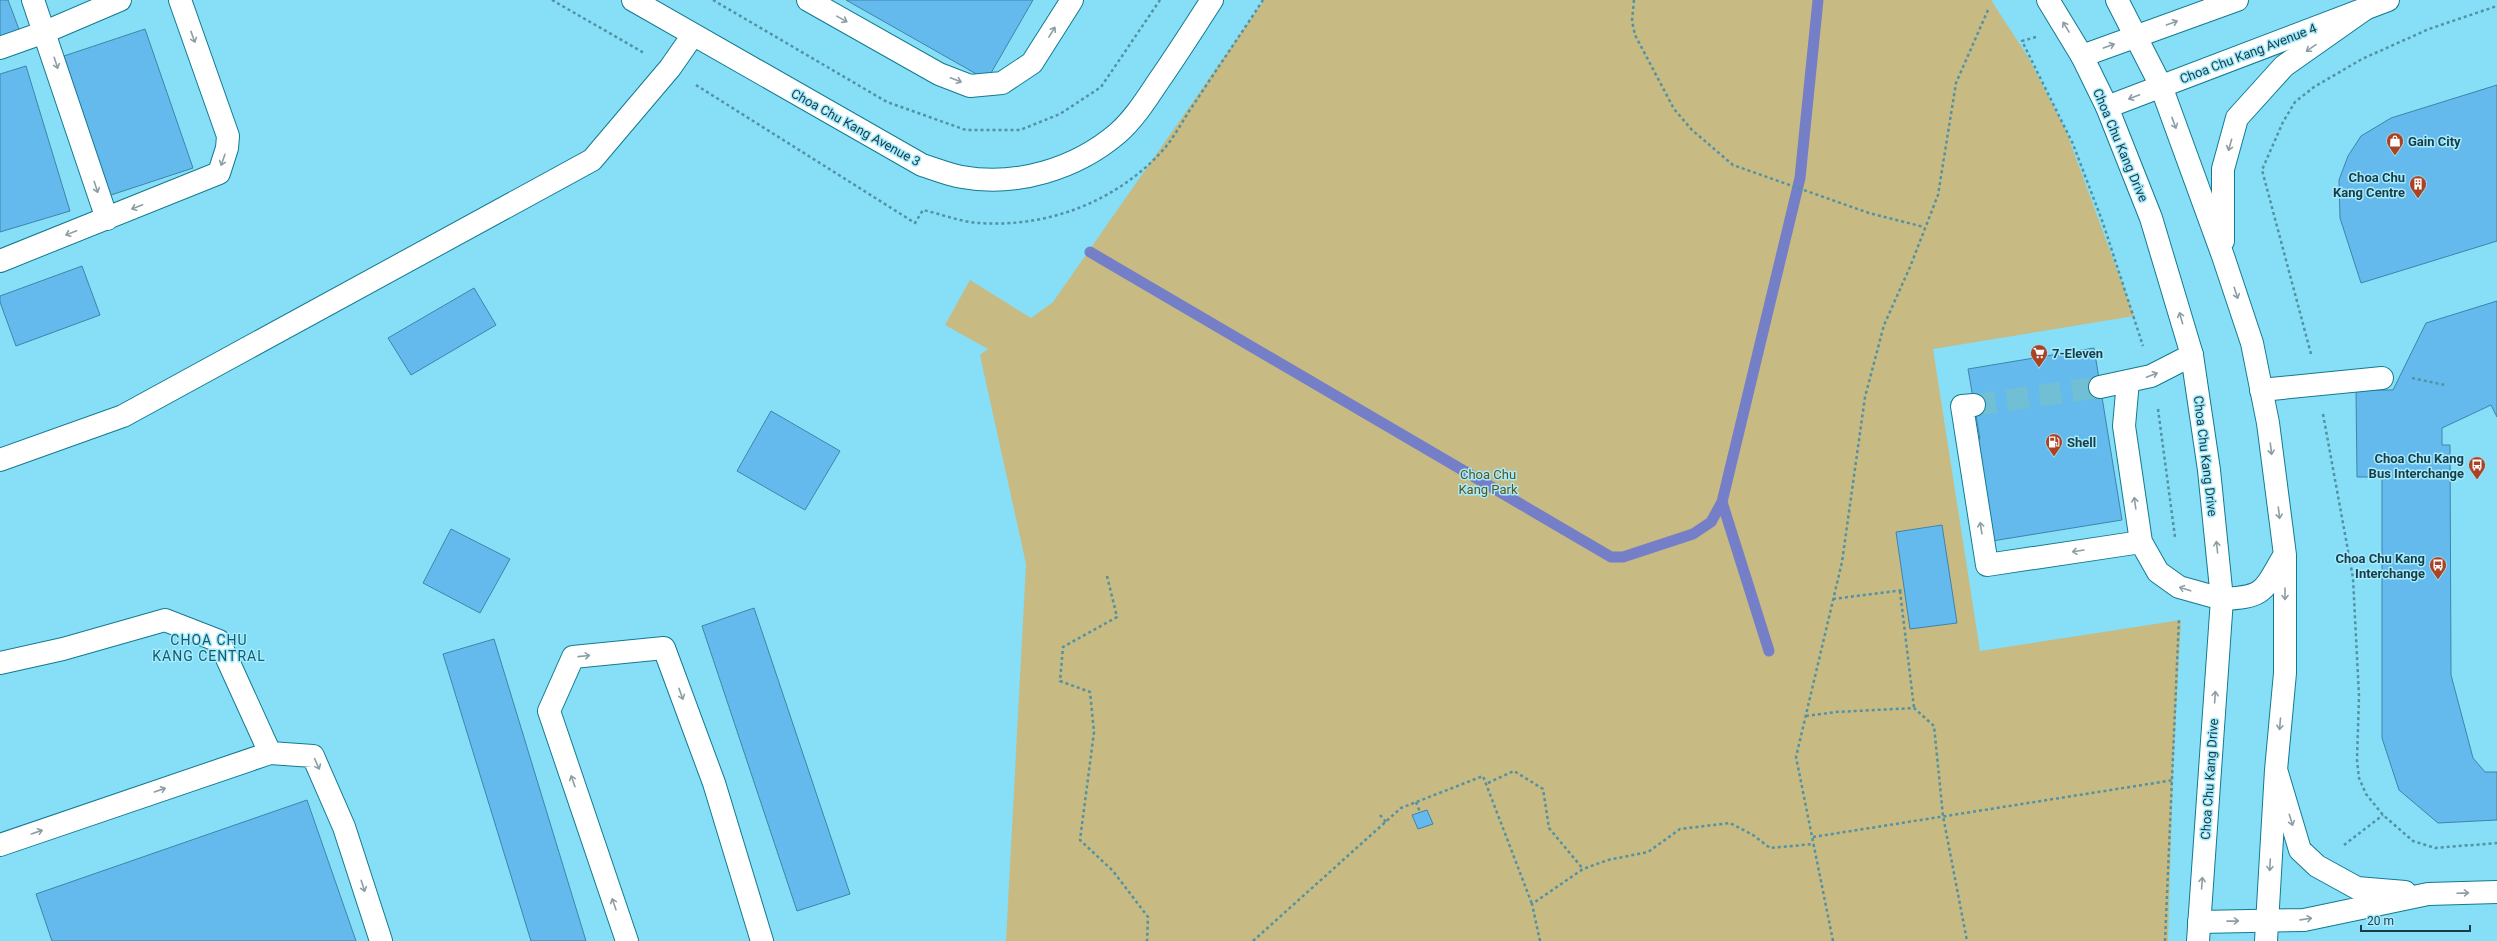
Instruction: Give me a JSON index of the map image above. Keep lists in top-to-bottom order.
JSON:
{
  "streets": {
    "main road": ["Choa Chu Kang Avenue 4", "Choa Chu Kang Avenue 3", "Choa Chu Kang Drive"]
  },
  "crossings": [
    ["Choa Chu Kang Avenue 4", "Choa Chu Kang Drive"]
  ],
  "districts": ["CHOA CHU KANG CENTRAL"],
  "parks": ["Choa Chu Kang Park"],
  "places": {
    "shop": ["Gain City"],
    "building": ["Choa Chu Kang Centre"],
    "supermarket": ["7-Eleven"],
    "fuel station": ["Shell"],
    "bus stop": ["Choa Chu Kang Bus Interchange", "Choa Chu Kang Interchange"]
  },
  "scale_bar": "20 m"
}
